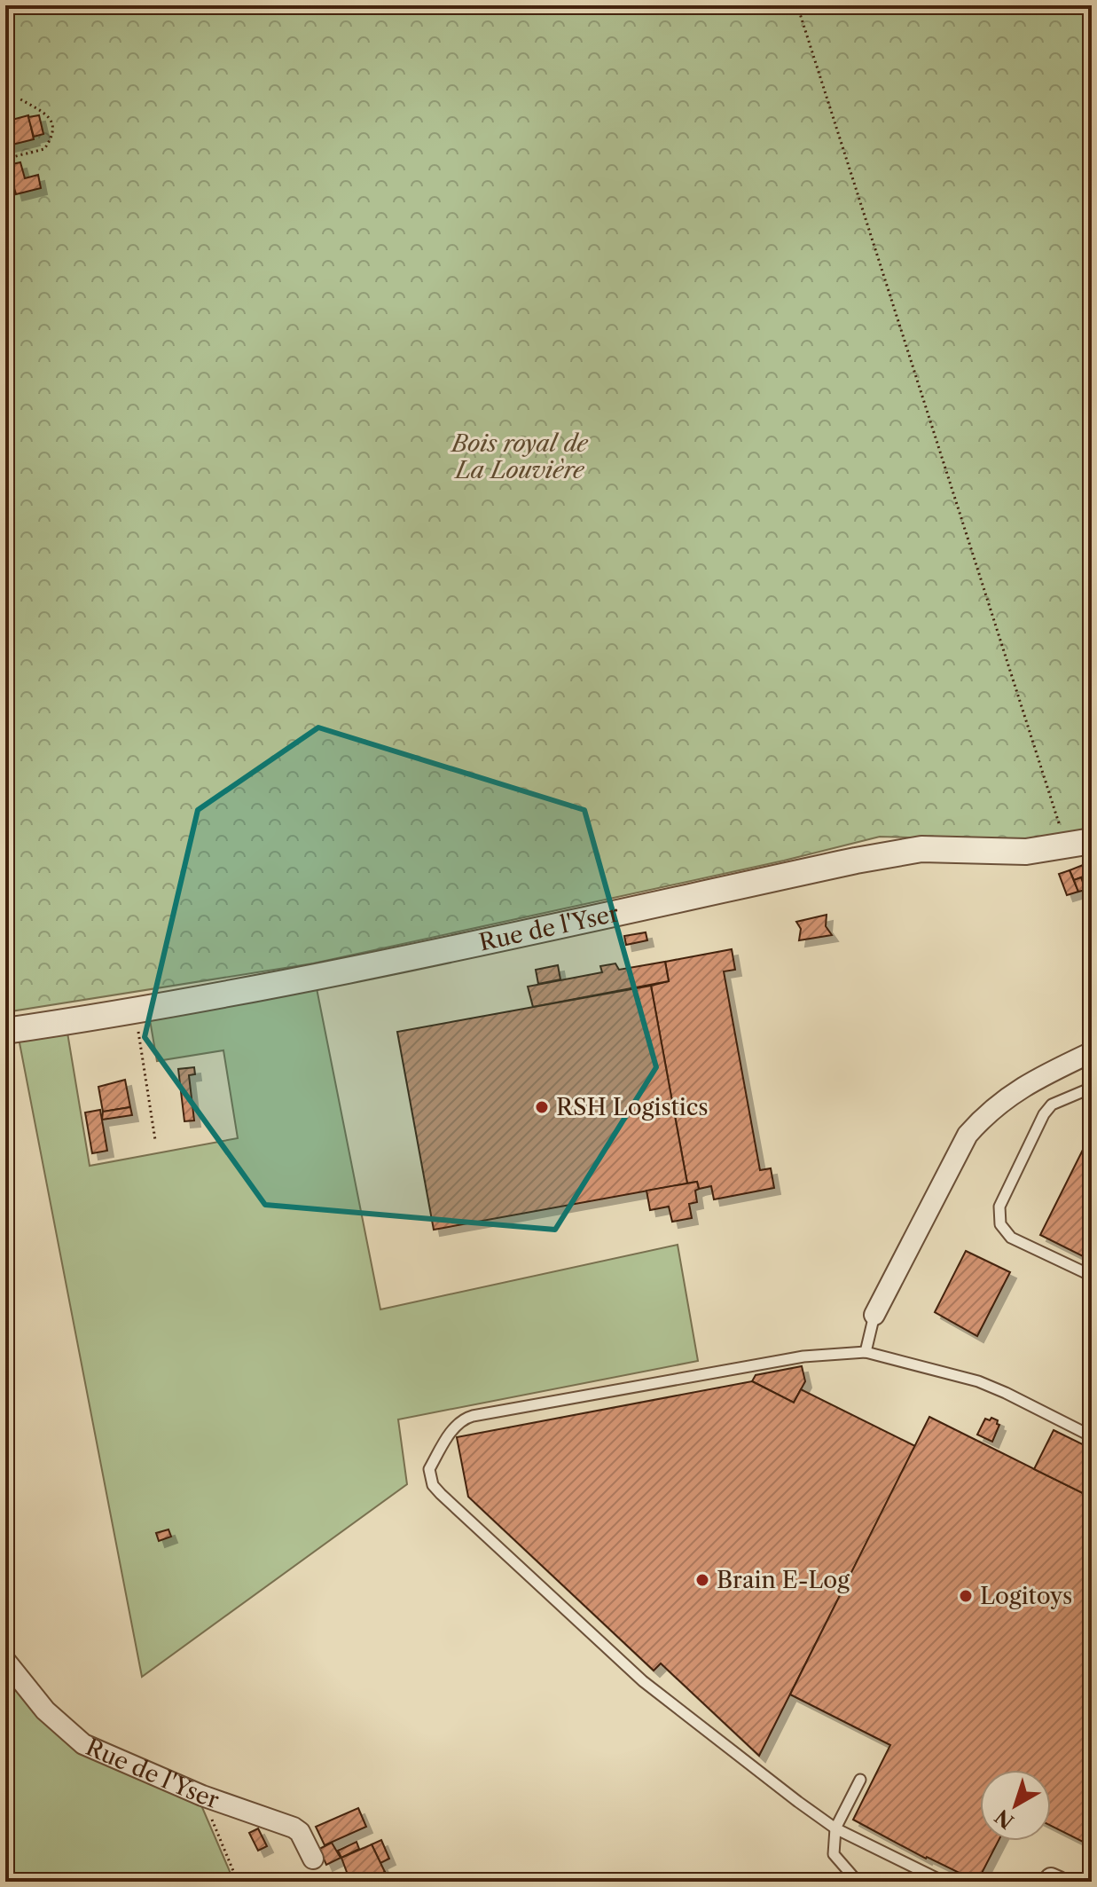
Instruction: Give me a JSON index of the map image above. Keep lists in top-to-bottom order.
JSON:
{
  "streets": {
    "street": ["Rue de l'Yser"]
  },
  "parks": ["Bois royal de La Louvière"],
  "places": ["RSH Logistics", "Brain E-Log", "Logitoys"],
  "north": "bottom left"
}
